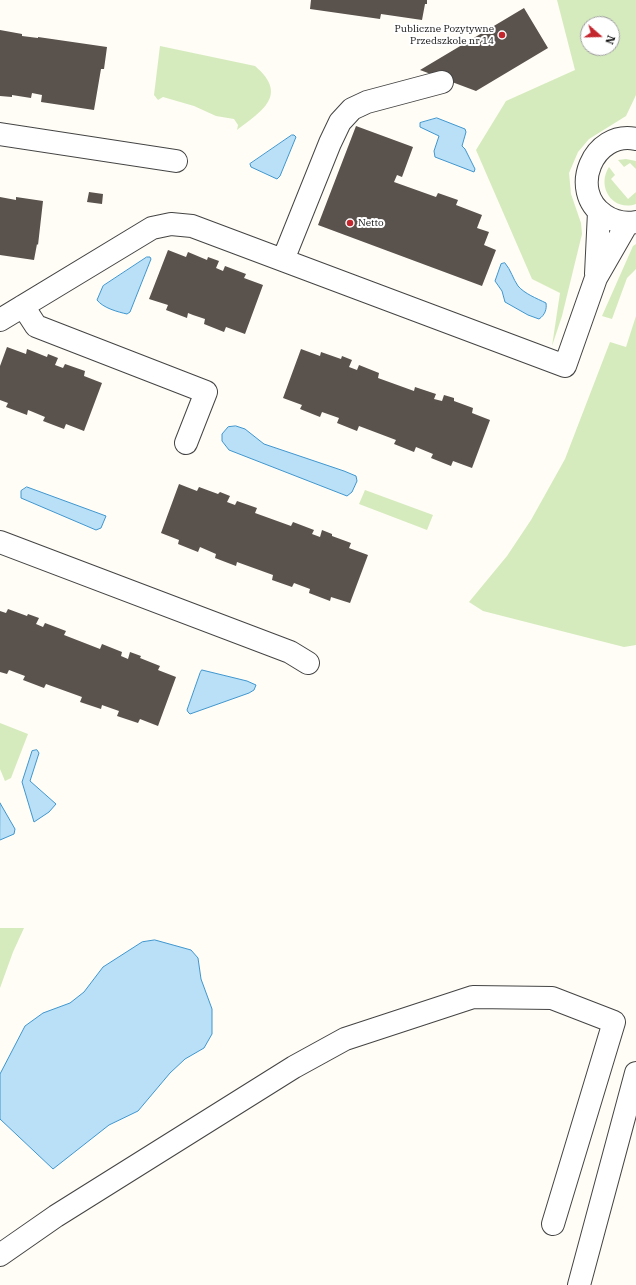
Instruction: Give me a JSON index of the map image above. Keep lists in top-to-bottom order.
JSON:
{
  "places": ["Publiczne Pozytywne Przedszkole nr 14", "Netto"],
  "north": "right"
}
